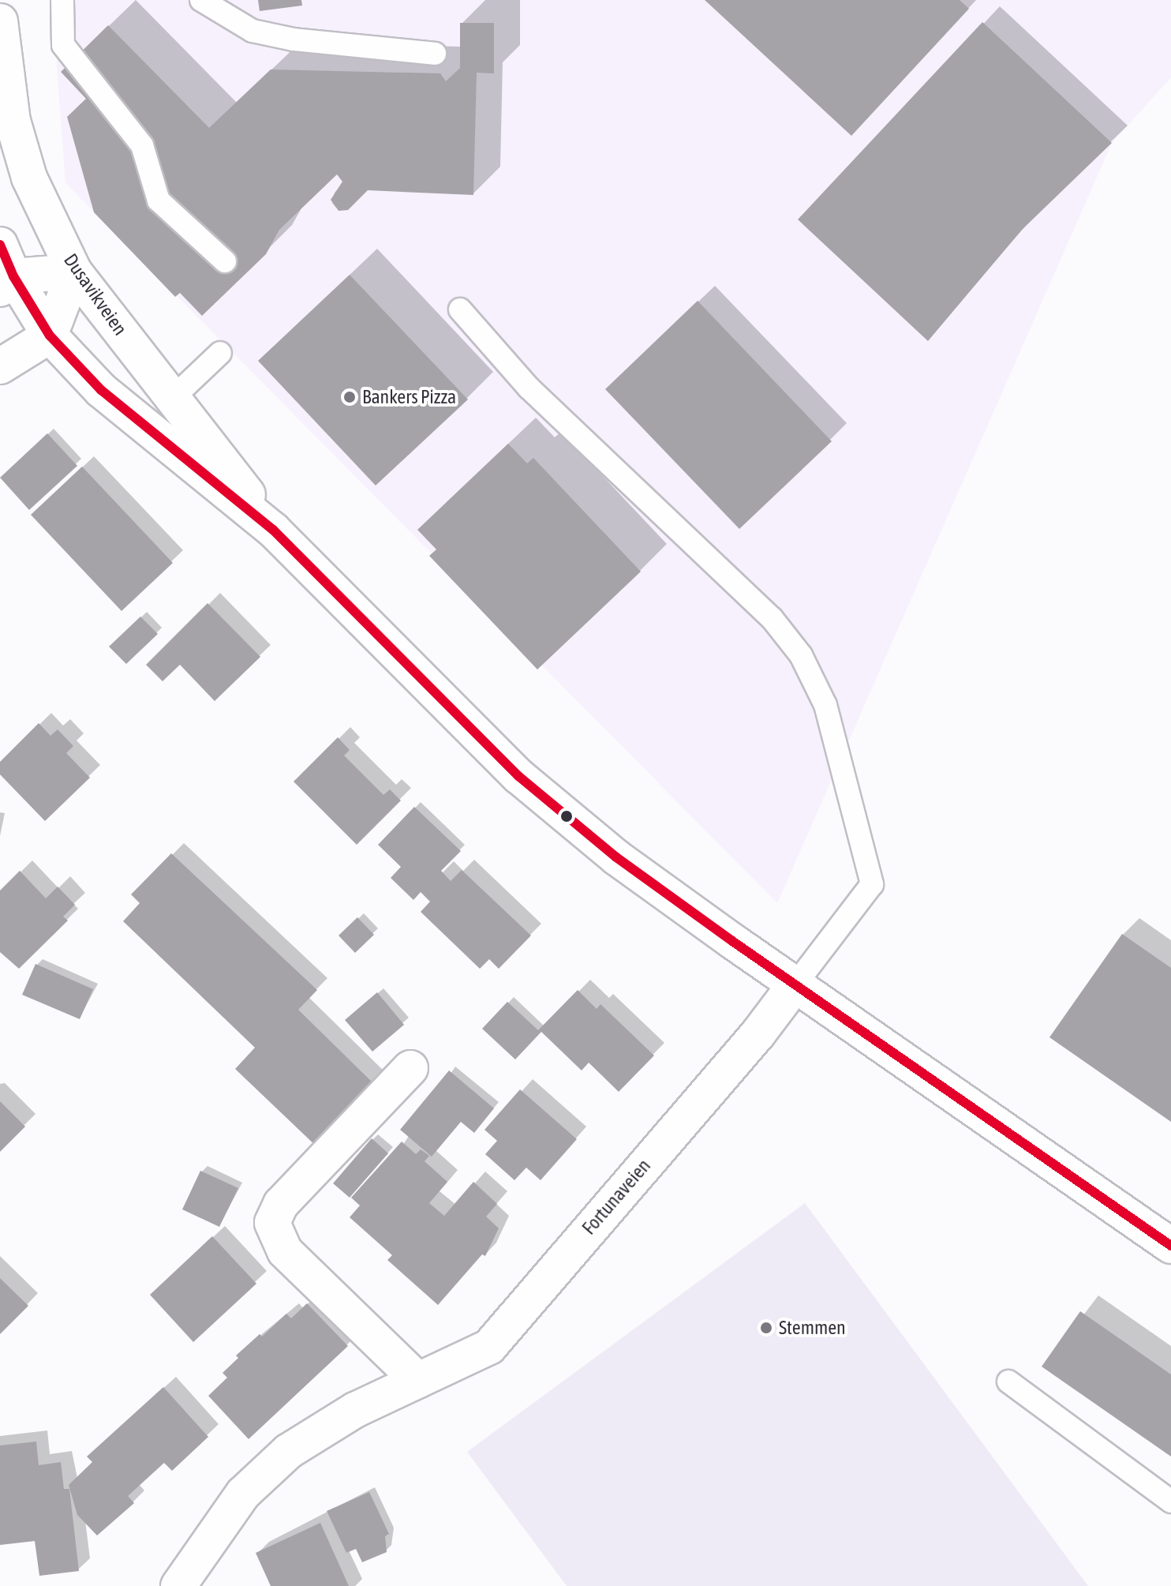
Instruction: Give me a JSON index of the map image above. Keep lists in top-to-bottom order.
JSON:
{
  "streets": {
    "main road": ["Dusavikveien", "Fortunaveien"]
  },
  "crossings": [
    ["Dusavikveien", "Fortunaveien"]
  ],
  "places": ["Bankers Pizza", "Stemmen"]
}
